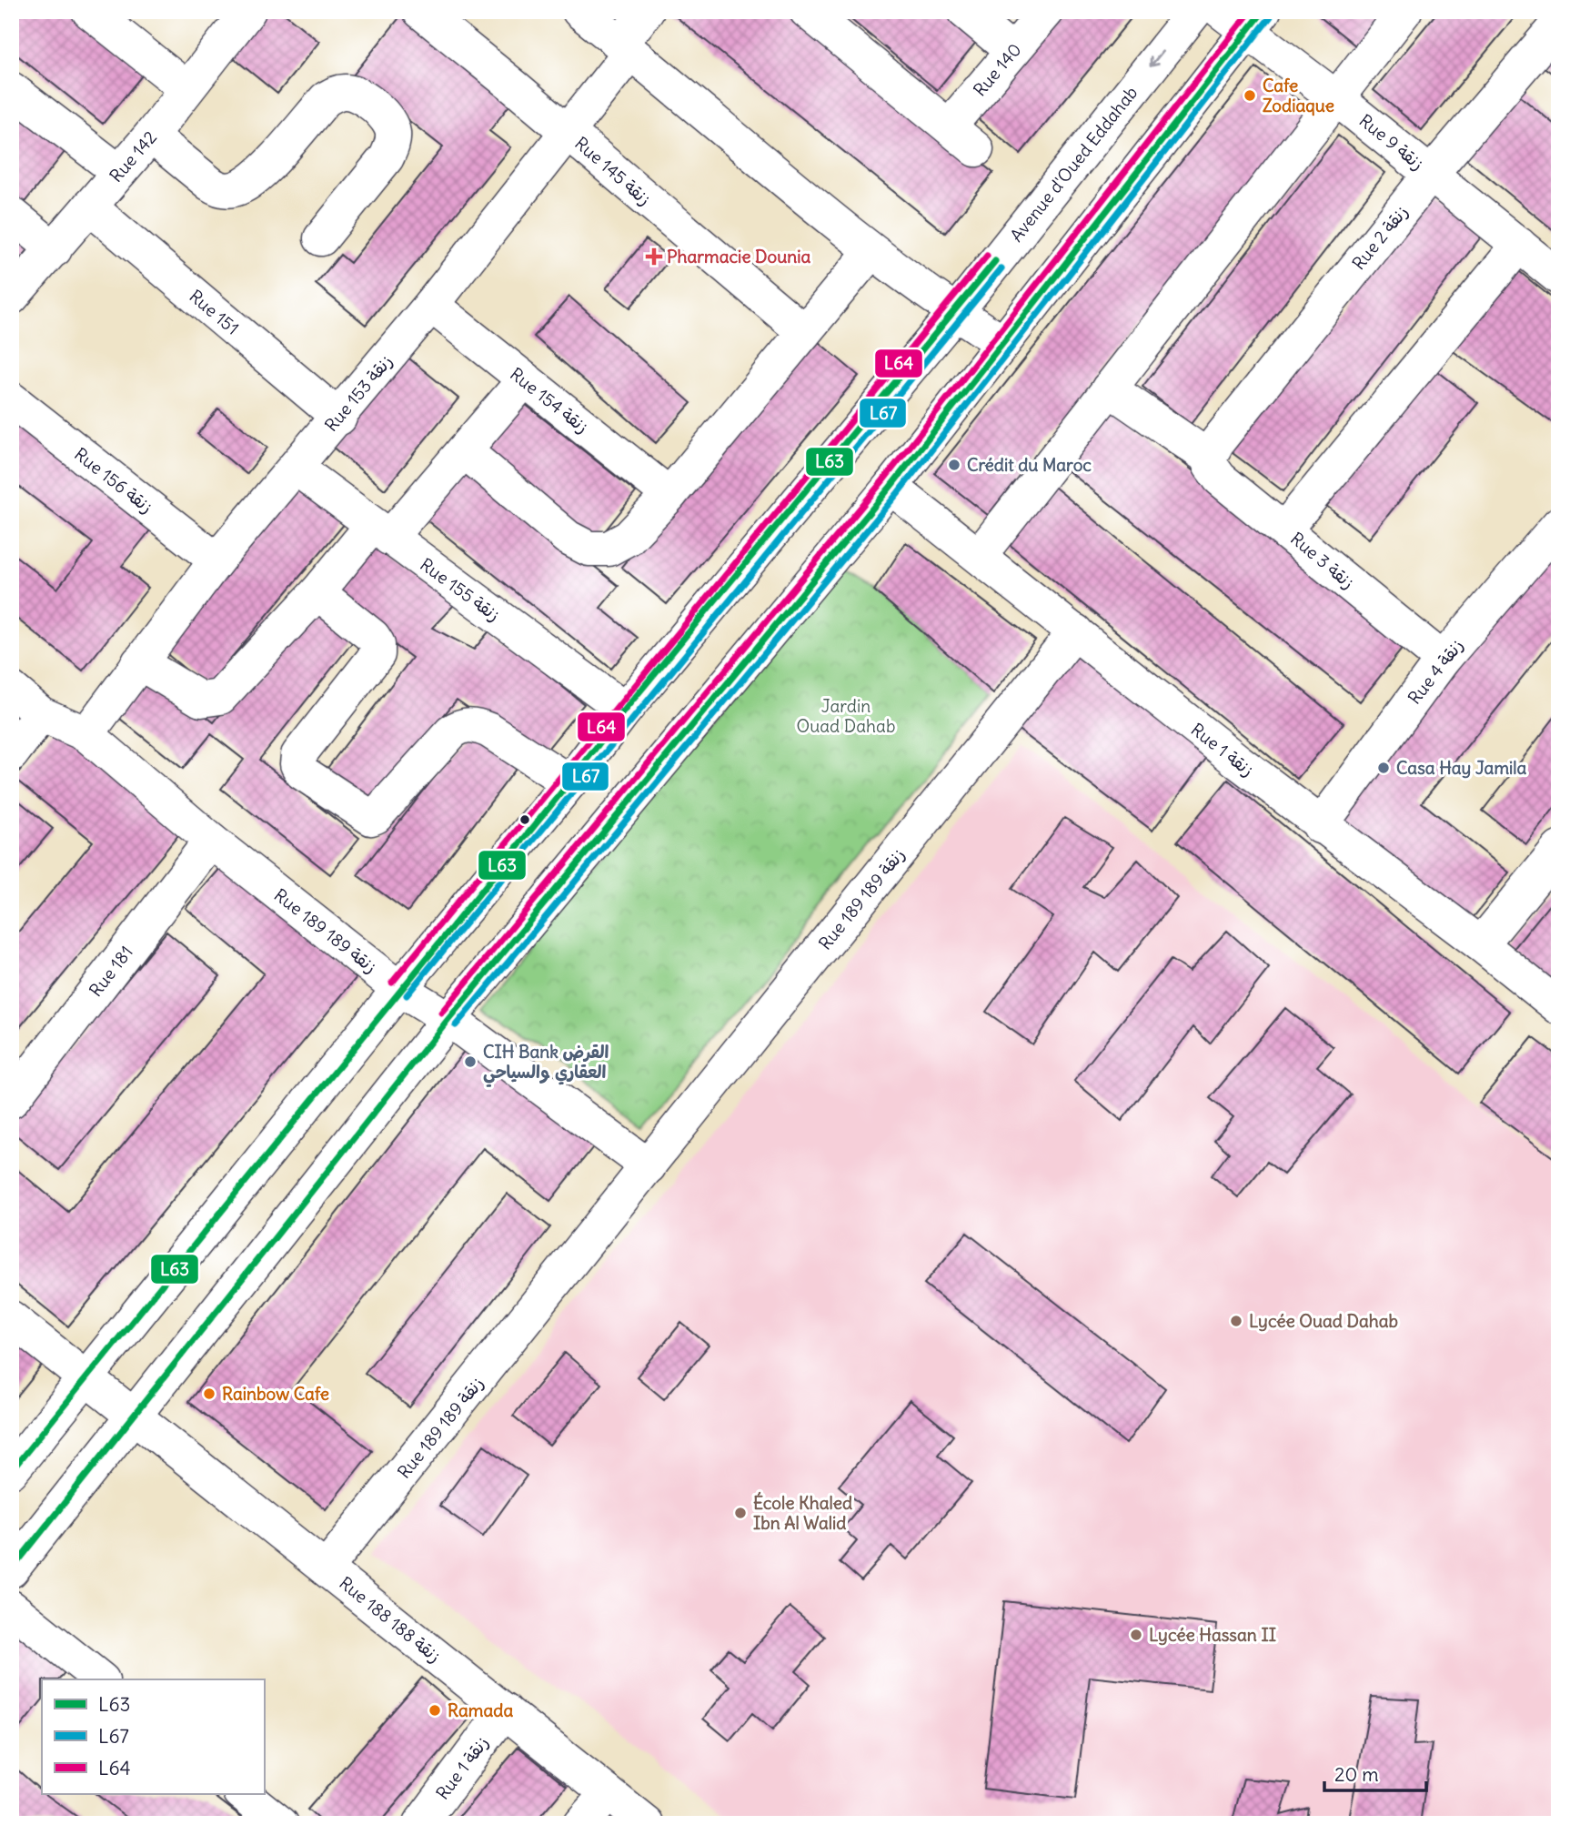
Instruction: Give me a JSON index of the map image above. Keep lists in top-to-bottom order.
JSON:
{
  "streets": {
    "street": [
      "Rue 140",
      "Rue 9 زنقة",
      "Rue 142",
      "Avenue d'Oued Eddahab",
      "Rue 145 زنقة",
      "Rue 2 زنقة",
      "Rue 151",
      "Rue 153 زنقة",
      "Rue 154 زنقة",
      "Rue 156 زنقة",
      "Rue 3 زنقة",
      "Rue 155 زنقة",
      "Rue 4 زنقة",
      "Rue 1 زنقة",
      "Rue 189 زنقة 189",
      "Rue 181",
      "Rue 188 زنقة 188"
    ]
  },
  "crossings": [
    ["Rue 9 زنقة", "Rue 2 زنقة"],
    ["Rue 142", "Rue 151"],
    ["Avenue d'Oued Eddahab", "Rue 155 زنقة"],
    ["Avenue d'Oued Eddahab", "Rue 189 زنقة 189"],
    ["Avenue d'Oued Eddahab", "Rue 188 زنقة 188"],
    ["Rue 145 زنقة", "Rue 153 زنقة"],
    ["Rue 2 زنقة", "Rue 3 زنقة"],
    ["Rue 151", "Rue 153 زنقة"],
    ["Rue 153 زنقة", "Rue 154 زنقة"],
    ["Rue 153 زنقة", "Rue 156 زنقة"],
    ["Rue 153 زنقة", "Rue 155 زنقة"],
    ["Rue 153 زنقة", "Rue 189 زنقة 189"],
    ["Rue 3 زنقة", "Rue 4 زنقة"],
    ["Rue 4 زنقة", "Rue 1 زنقة"],
    ["Rue 1 زنقة", "Rue 189 زنقة 189"],
    ["Rue 1 زنقة", "Rue 188 زنقة 188"],
    ["Rue 189 زنقة 189", "Rue 181"],
    ["Rue 189 زنقة 189", "Rue 188 زنقة 188"]
  ],
  "parks": ["Jardin Ouad Dahab"],
  "places": {
    "other": [
      "Cafe Zodiaque",
      "Crédit du Maroc",
      "Casa Hay Jamila",
      "CIH Bank القرض العقاري والسياحي",
      "Lycée Ouad Dahab",
      "Rainbow Cafe",
      "École Khaled Ibn Al Walid",
      "Lycée Hassan II",
      "Ramada"
    ],
    "health": ["Pharmacie Dounia"]
  },
  "lines": ["transit line L63", "transit line L64", "transit line L67"],
  "legend": ["L63", "L67", "L64"],
  "scale_bar": "20 m"
}
